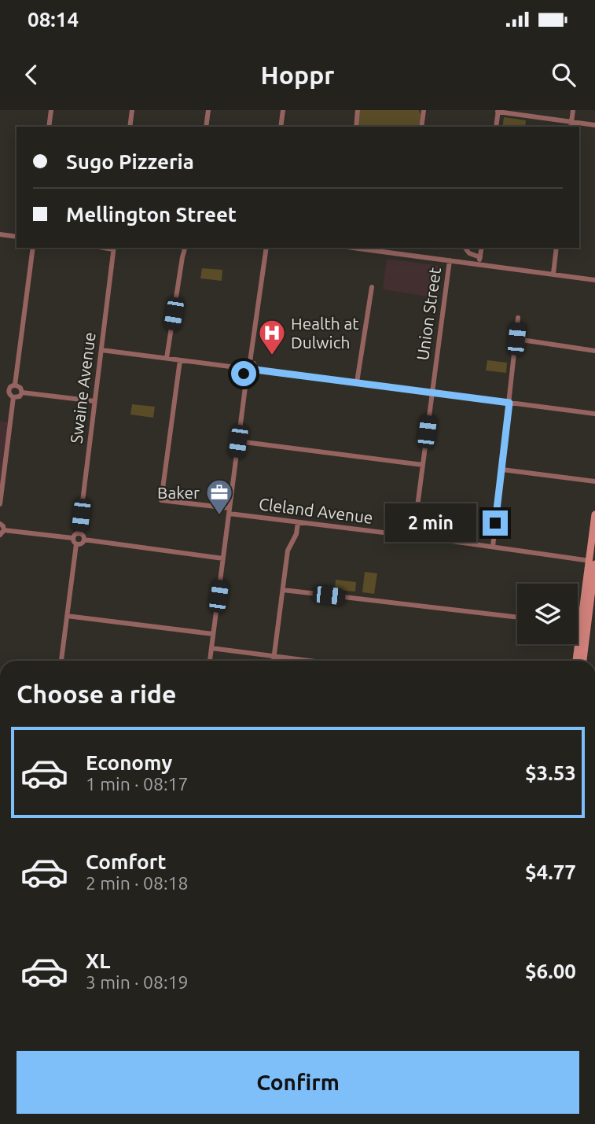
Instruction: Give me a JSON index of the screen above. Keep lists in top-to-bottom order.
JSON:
{
  "streets": {
    "street": ["Union Street", "Swaine Avenue", "Cleland Avenue"]
  },
  "crossings": [
    ["Union Street", "Cleland Avenue"]
  ],
  "places": {
    "hospital": ["Health at Dulwich"],
    "office": ["Baker"]
  },
  "page": {
    "status": "08:14",
    "header": "Hoppr",
    "banner": ["Sugo Pizzeria", "Mellington Street"],
    "bubble": "2 min",
    "heading": "Choose a ride",
    "list": [
      {
        "name": "Economy",
        "note": "1 min · 08:17",
        "value": "$3.53"
      },
      {
        "name": "Comfort",
        "note": "2 min · 08:18",
        "value": "$4.77"
      },
      {
        "name": "XL",
        "note": "3 min · 08:19",
        "value": "$6.00"
      }
    ],
    "buttons": "Confirm"
  }
}
